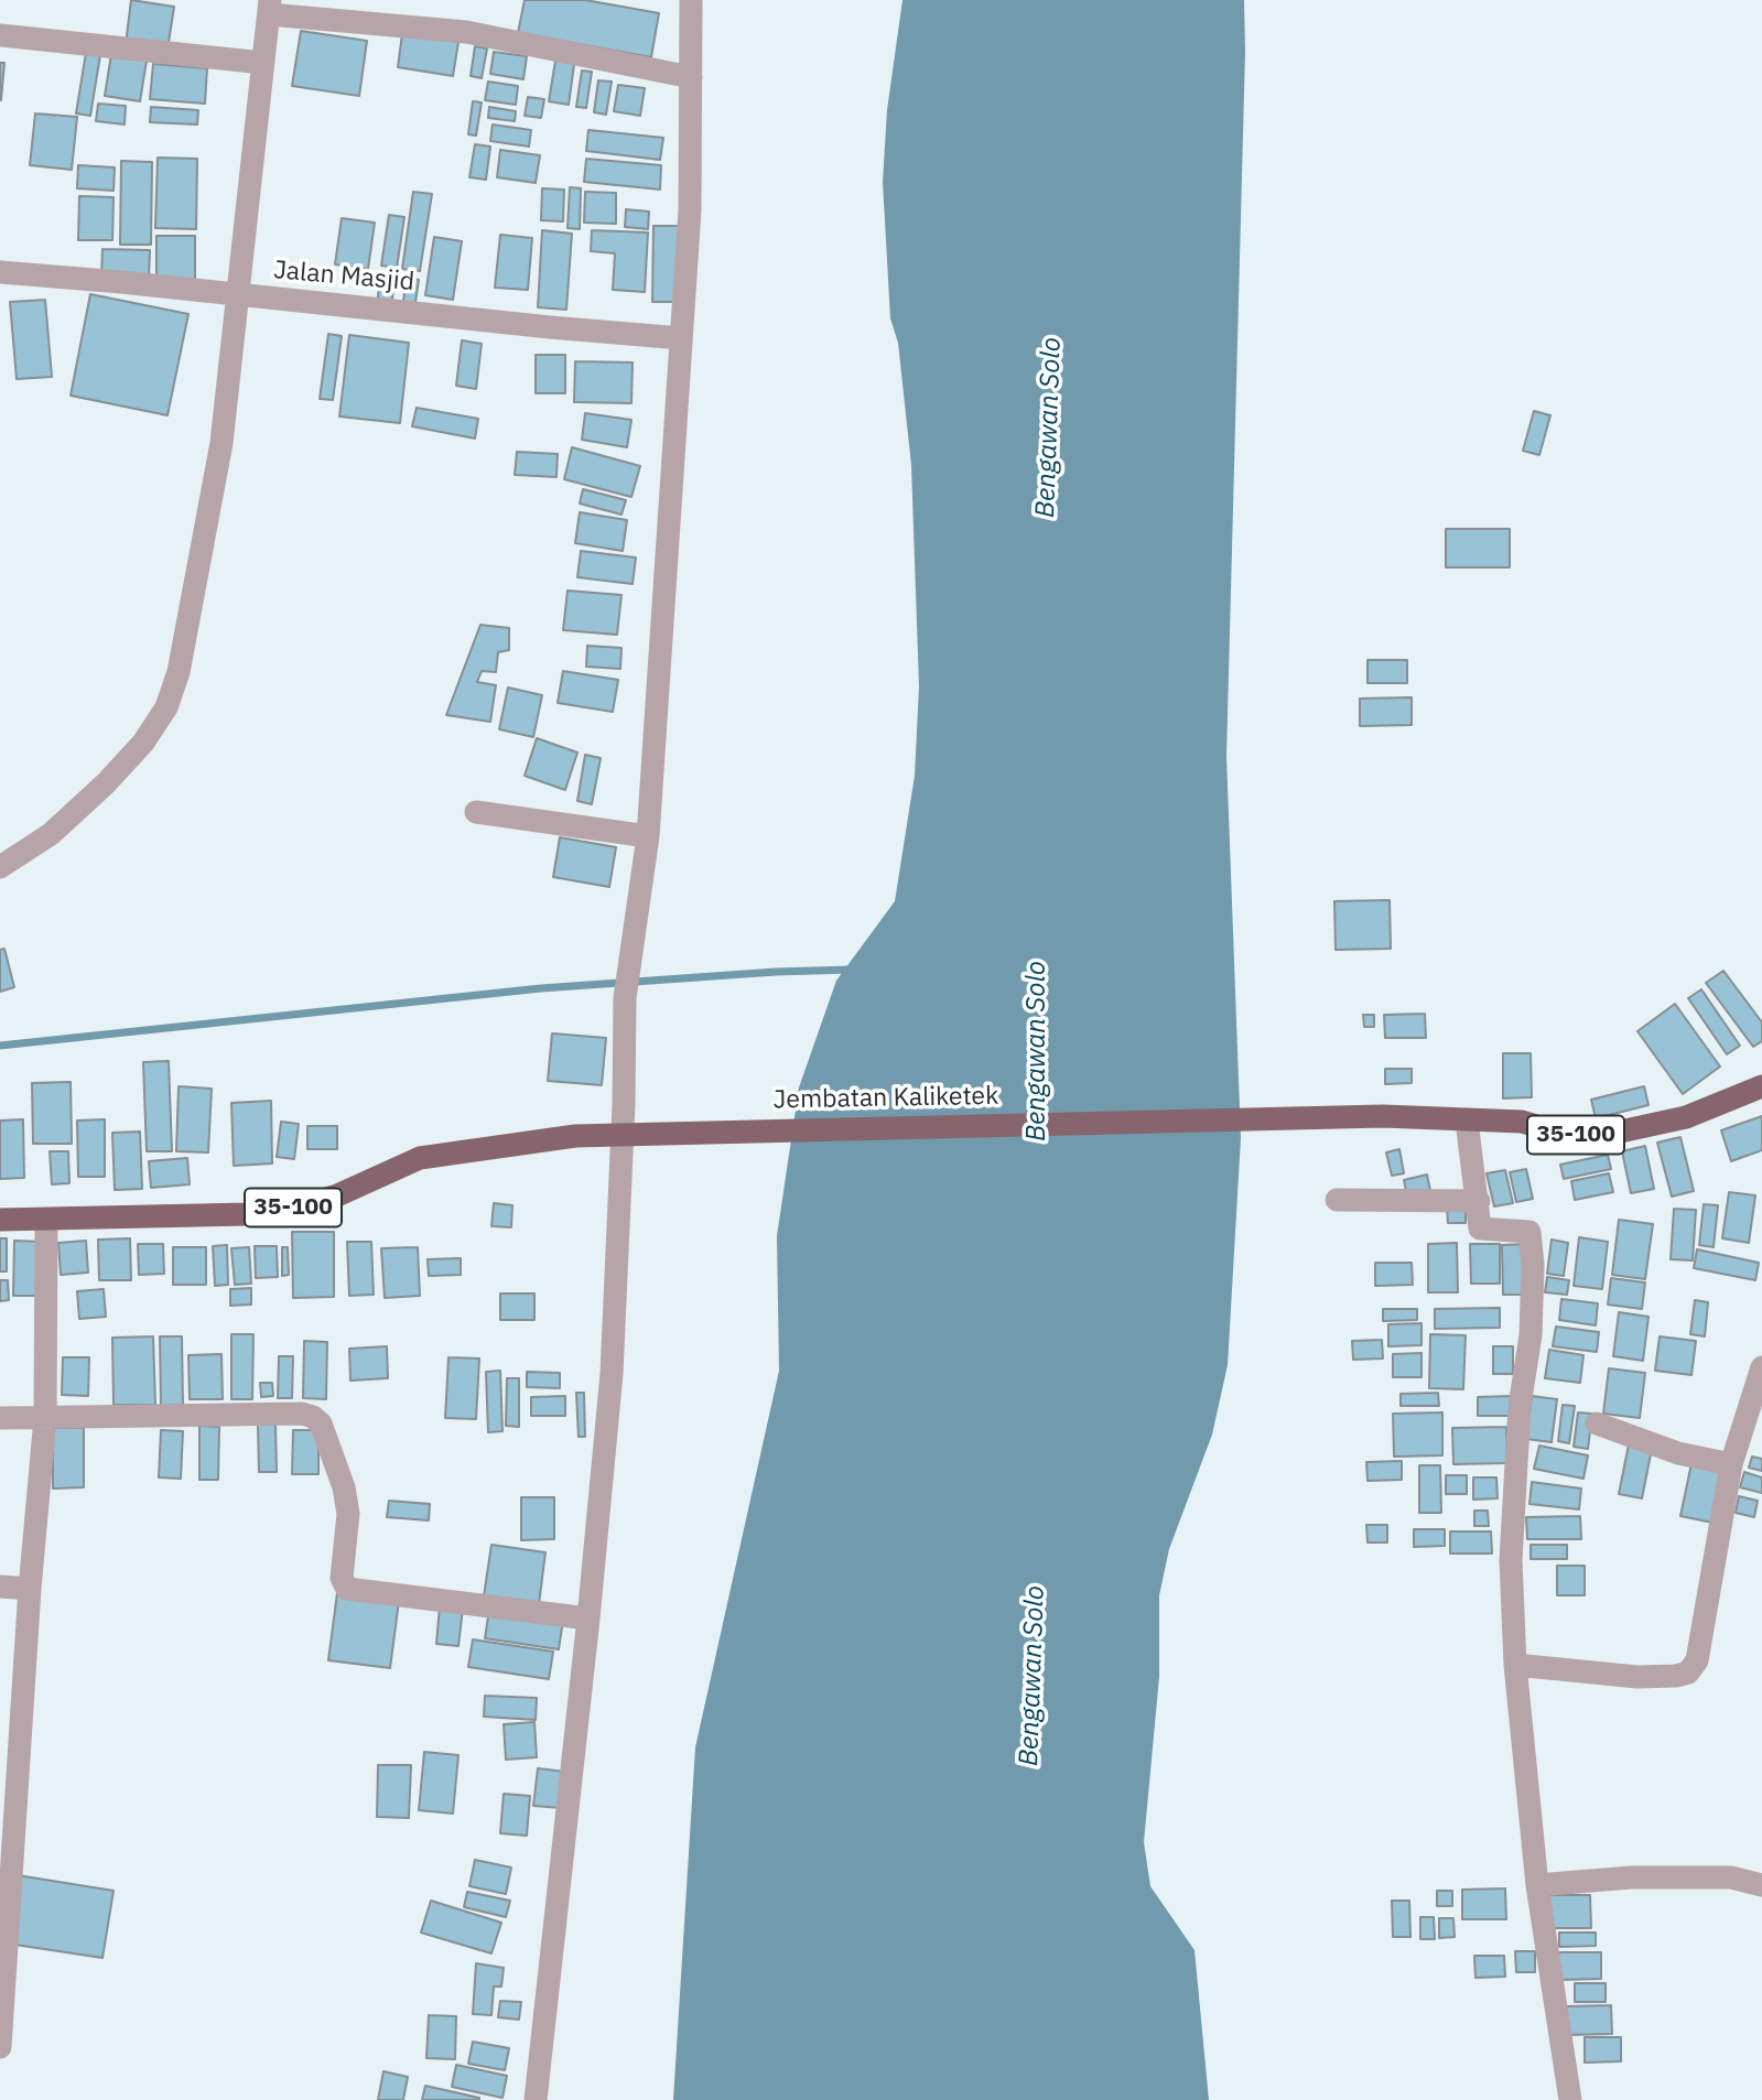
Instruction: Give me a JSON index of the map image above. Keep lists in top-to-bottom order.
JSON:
{
  "streets": {
    "main road": ["Jembatan Kaliketek", "35-100"],
    "street": ["Jalan Masjid"]
  },
  "crossings": [
    ["Jembatan Kaliketek", "35-100"]
  ],
  "water": ["Bengawan Solo"]
}
